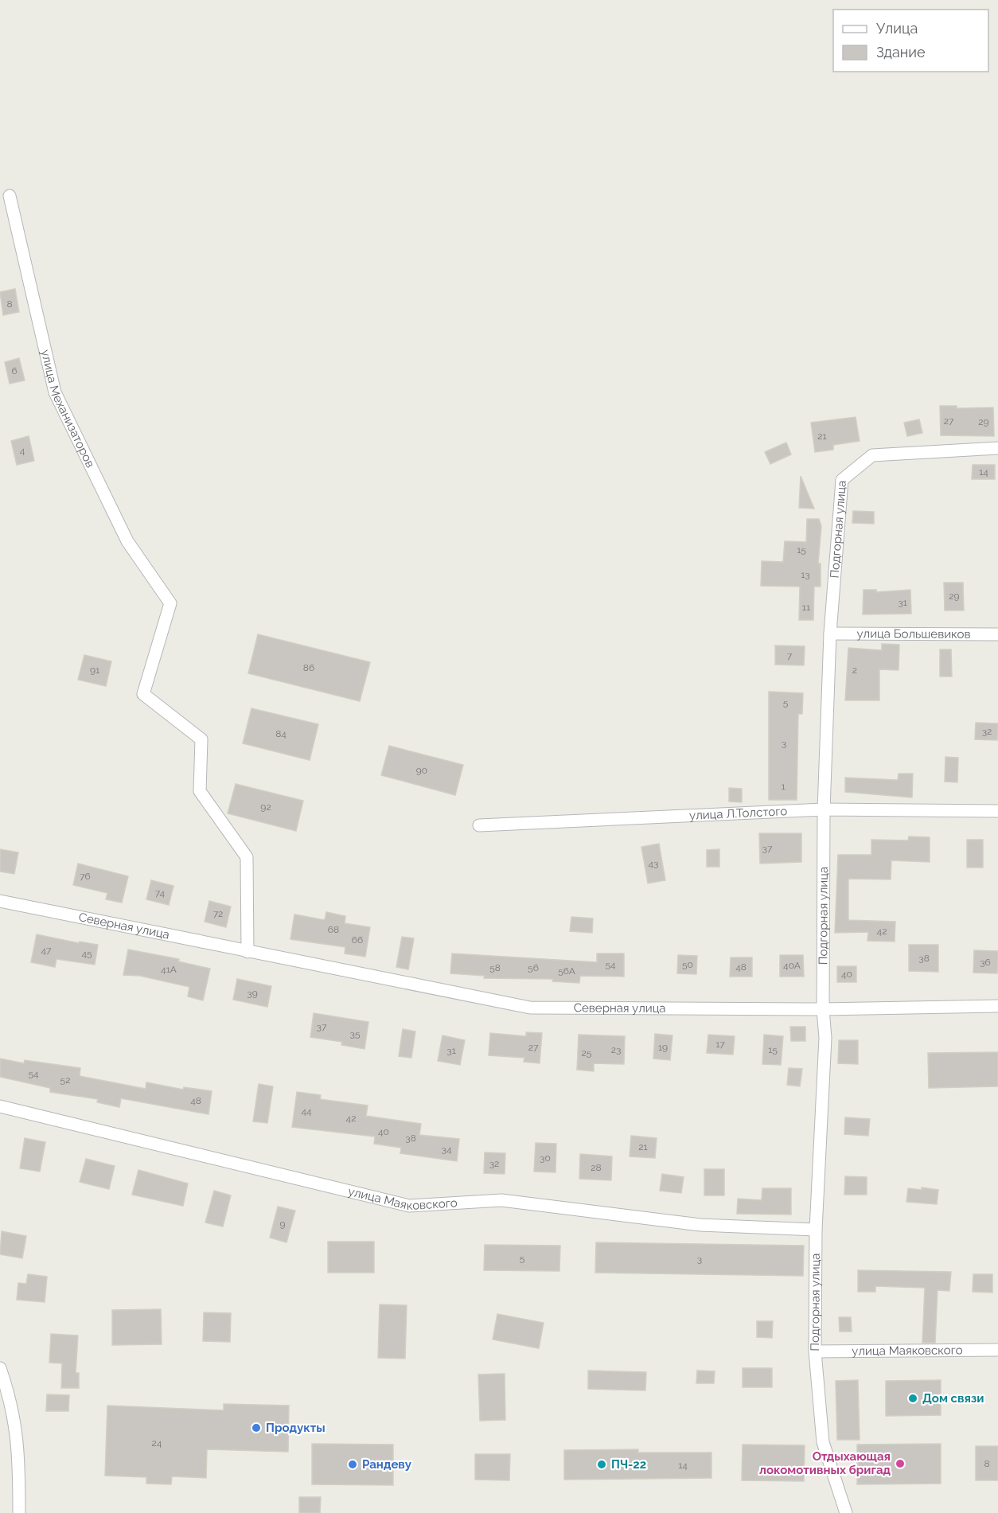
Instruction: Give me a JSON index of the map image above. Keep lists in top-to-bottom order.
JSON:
{
  "streets": {
    "street": [
      "улица Механизаторов",
      "Подгорная улица",
      "улица Большевиков",
      "улица Л.Толстого",
      "Северная улица",
      "улица Маяковского"
    ]
  },
  "crossings": [
    ["улица Механизаторов", "Северная улица"],
    ["Подгорная улица", "улица Большевиков"],
    ["Подгорная улица", "улица Л.Толстого"],
    ["Подгорная улица", "Северная улица"],
    ["Подгорная улица", "улица Маяковского"]
  ],
  "places": [
    "Дом связи",
    "Продукты",
    "Отдыхающая локомотивных бригад",
    "Рандеву",
    "ПЧ-22"
  ],
  "house_numbers": [
    "8",
    "6",
    "27",
    "29",
    "21",
    "4",
    "14",
    "15",
    "13",
    "29",
    "31",
    "11",
    "7",
    "86",
    "91",
    "2",
    "5",
    "32",
    "84",
    "3",
    "90",
    "1",
    "92",
    "37",
    "43",
    "76",
    "74",
    "72",
    "68",
    "42",
    "66",
    "47",
    "45",
    "38",
    "36",
    "54",
    "50",
    "40А",
    "48",
    "58",
    "56",
    "41А",
    "56А",
    "40",
    "39",
    "37",
    "35",
    "17",
    "27",
    "19",
    "23",
    "15",
    "31",
    "25",
    "54",
    "52",
    "48",
    "44",
    "42",
    "40",
    "38",
    "21",
    "34",
    "30",
    "32",
    "28",
    "9",
    "5",
    "3",
    "24",
    "8",
    "14"
  ],
  "legend": ["Улица", "Здание"]
}
